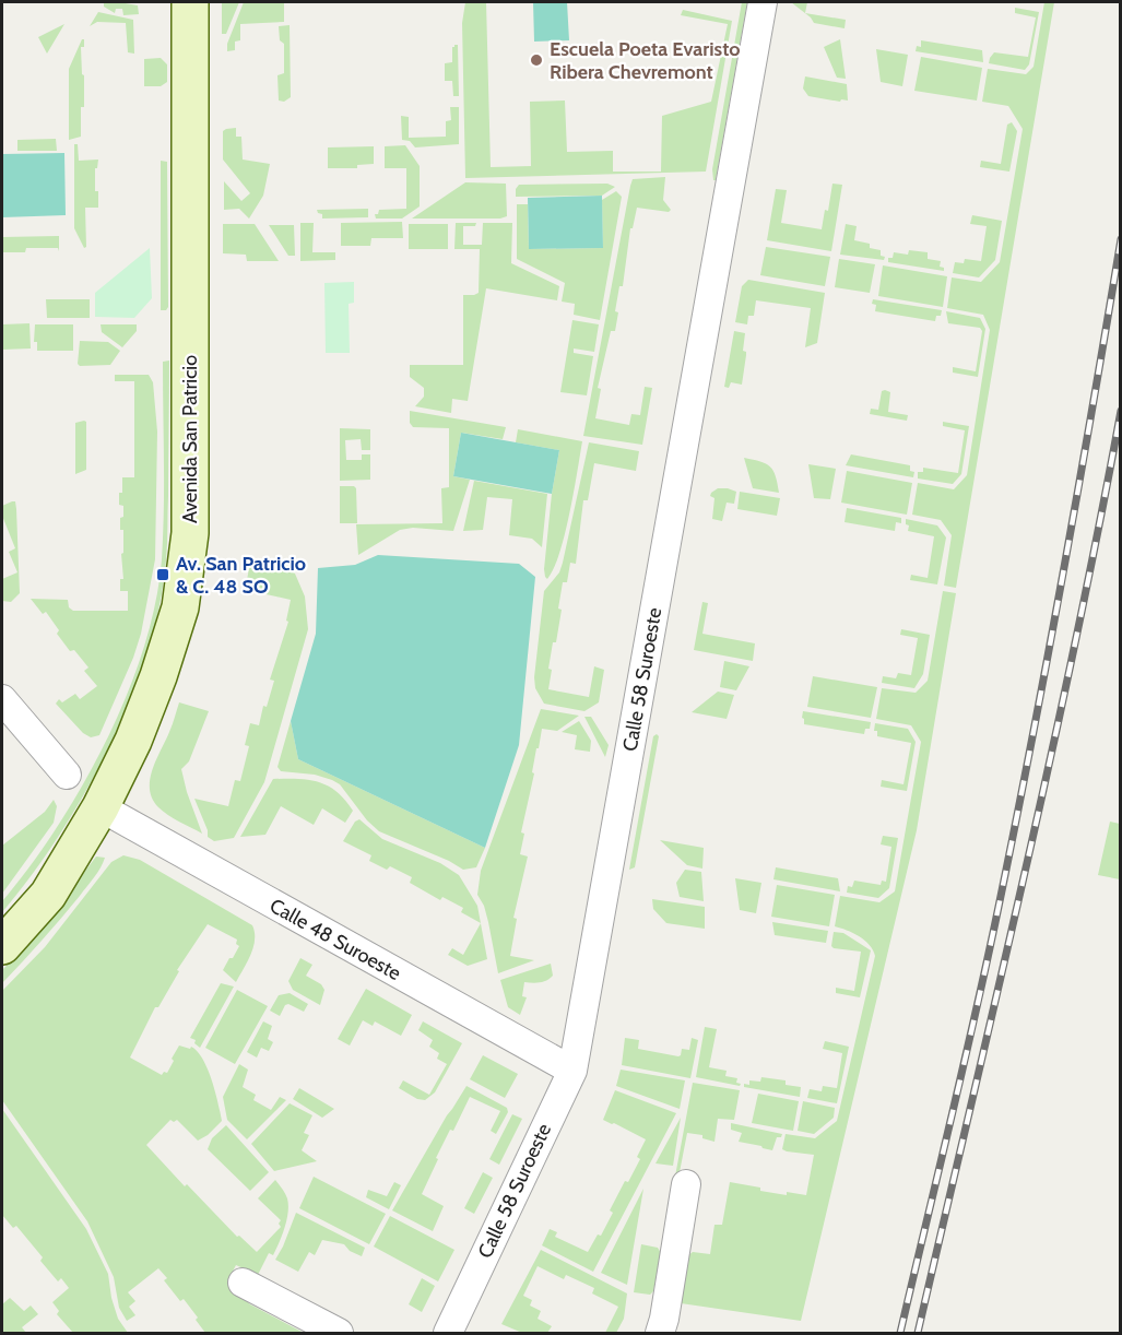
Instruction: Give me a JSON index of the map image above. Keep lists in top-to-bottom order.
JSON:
{
  "streets": {
    "street": ["Avenida San Patricio", "Calle 58 Suroeste", "Calle 48 Suroeste"]
  },
  "crossings": [
    ["Avenida San Patricio", "Calle 48 Suroeste"],
    ["Calle 58 Suroeste", "Calle 48 Suroeste"]
  ],
  "places": {
    "other": ["Escuela Poeta Evaristo Ribera Chevremont"],
    "transit": ["Av. San Patricio & C. 48 SO"]
  }
}
